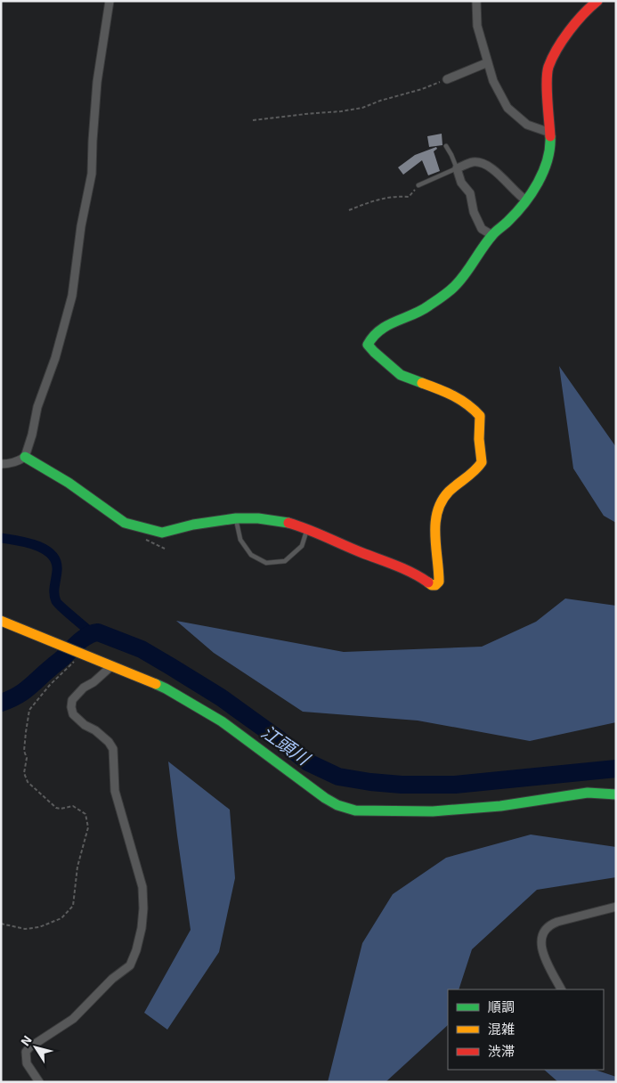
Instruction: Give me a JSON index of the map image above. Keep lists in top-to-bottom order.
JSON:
{
  "water": ["江頭川"],
  "legend": ["順調", "混雑", "渋滞"],
  "north": "top left"
}
